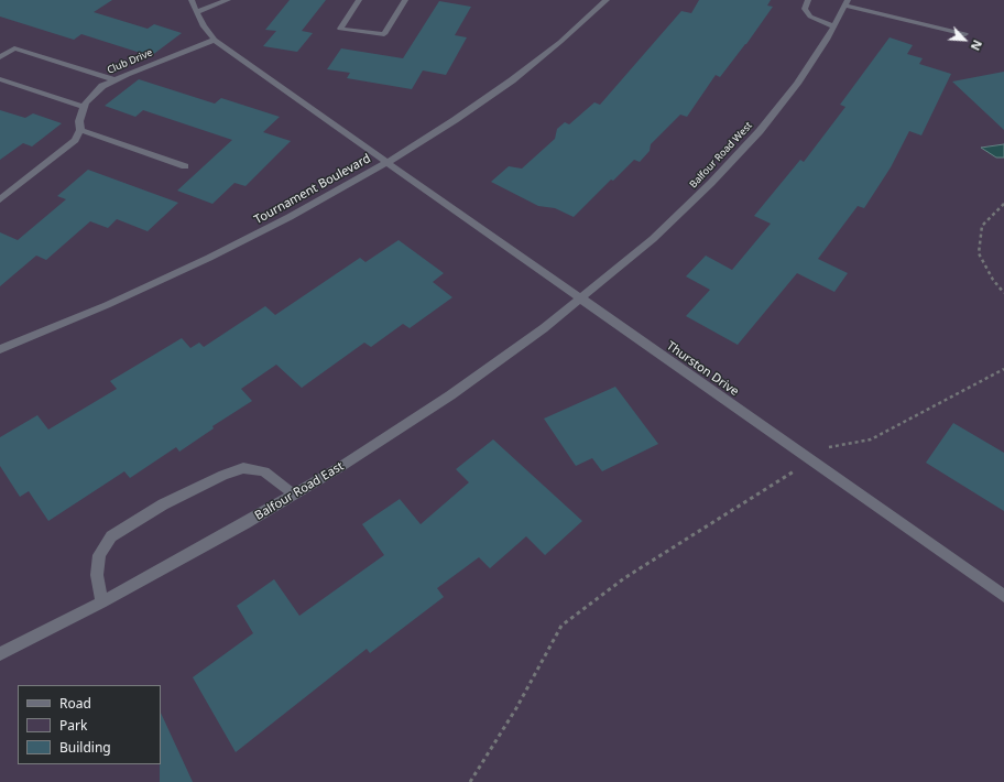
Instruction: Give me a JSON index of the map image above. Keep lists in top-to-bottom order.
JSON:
{
  "streets": {
    "street": [
      "Club Drive",
      "Balfour Road West",
      "Tournament Boulevard",
      "Thurston Drive",
      "Balfour Road East"
    ]
  },
  "crossings": [
    ["Balfour Road West", "Thurston Drive"],
    ["Balfour Road West", "Balfour Road East"],
    ["Tournament Boulevard", "Thurston Drive"],
    ["Thurston Drive", "Balfour Road East"]
  ],
  "legend": ["Road", "Park", "Building"],
  "north": "bottom right"
}
